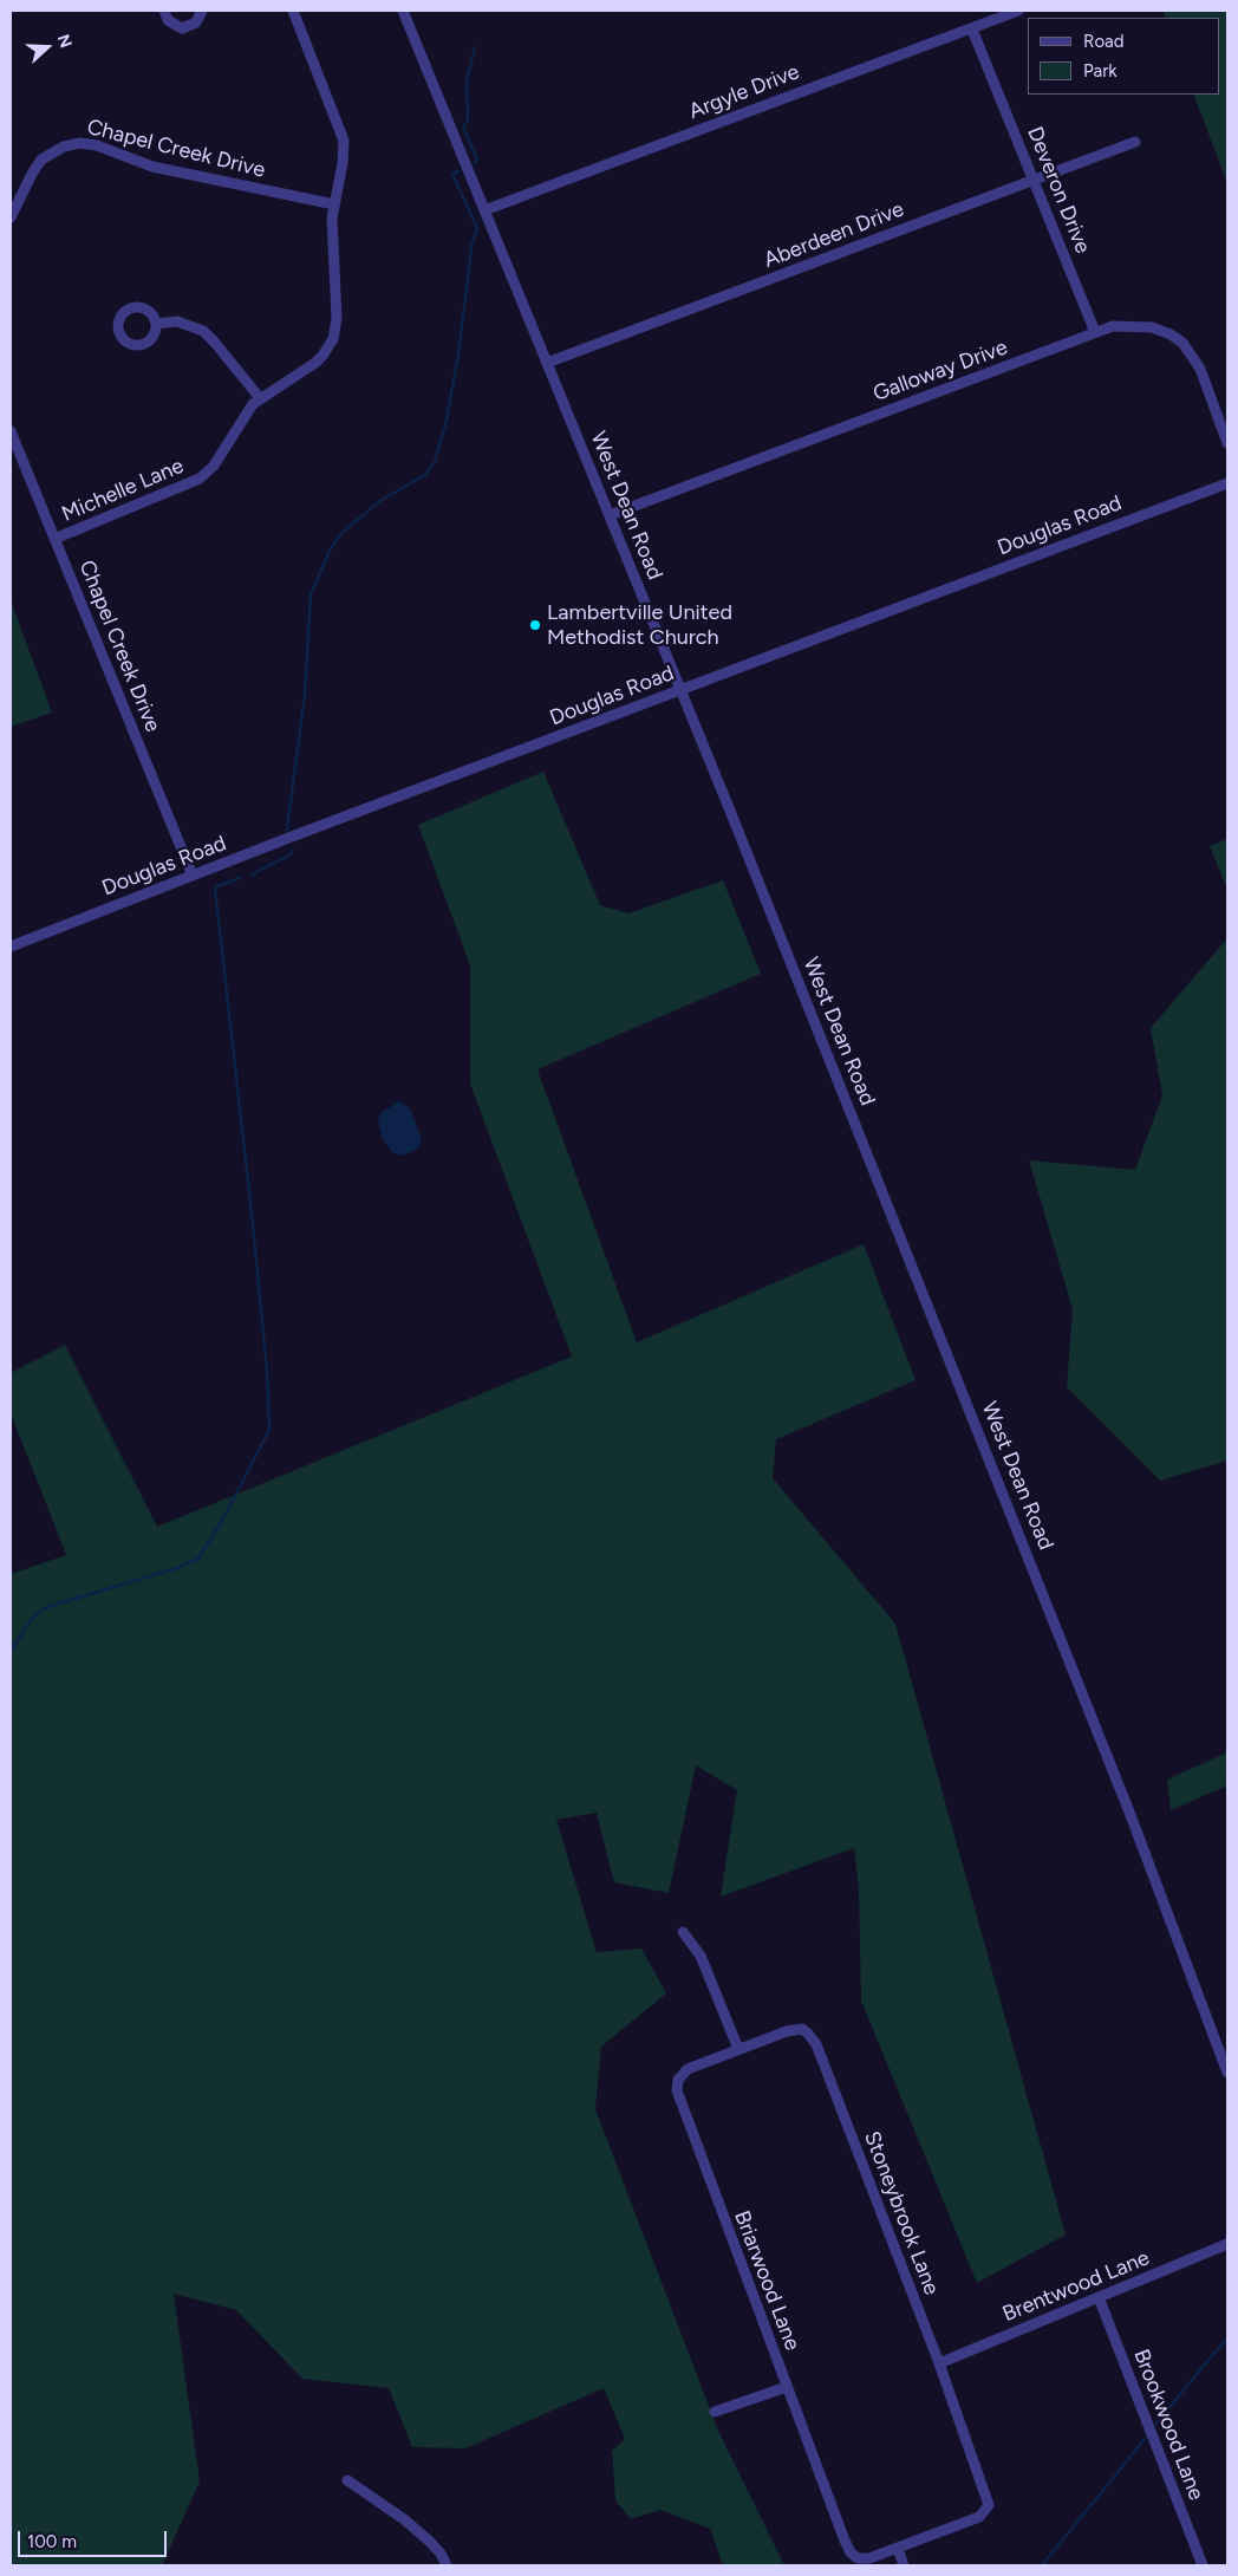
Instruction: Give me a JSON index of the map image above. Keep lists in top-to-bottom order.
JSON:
{
  "streets": {
    "street": [
      "Argyle Drive",
      "Chapel Creek Drive",
      "Deveron Drive",
      "Aberdeen Drive",
      "Galloway Drive",
      "Michelle Lane",
      "West Dean Road",
      "Douglas Road",
      "Stoneybrook Lane",
      "Briarwood Lane",
      "Brentwood Lane",
      "Brookwood Lane"
    ]
  },
  "crossings": [
    ["Argyle Drive", "Deveron Drive"],
    ["Argyle Drive", "West Dean Road"],
    ["Chapel Creek Drive", "Michelle Lane"],
    ["Chapel Creek Drive", "Douglas Road"],
    ["Deveron Drive", "Aberdeen Drive"],
    ["Deveron Drive", "Galloway Drive"],
    ["Aberdeen Drive", "West Dean Road"],
    ["Galloway Drive", "West Dean Road"],
    ["West Dean Road", "Douglas Road"],
    ["Stoneybrook Lane", "Briarwood Lane"],
    ["Stoneybrook Lane", "Brentwood Lane"],
    ["Brentwood Lane", "Brookwood Lane"]
  ],
  "places": ["Lambertville United Methodist Church"],
  "legend": ["Road", "Park"],
  "scale_bar": "100 m",
  "north": "right"
}
